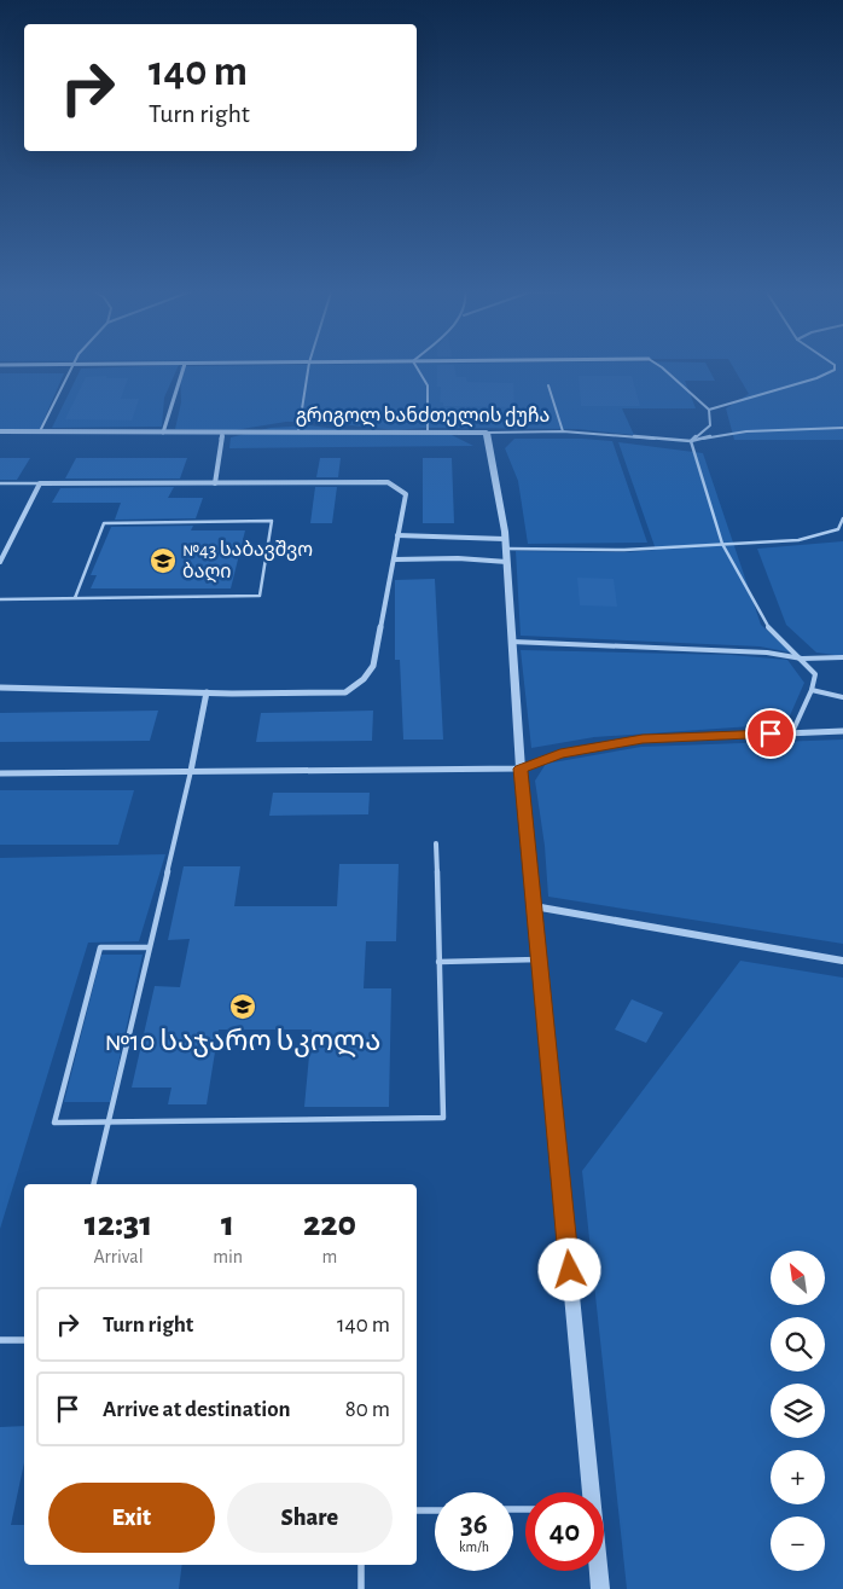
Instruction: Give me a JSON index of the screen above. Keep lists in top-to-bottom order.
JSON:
{
  "streets": {
    "street": ["გრიგოლ ხანძთელის ქუჩა"]
  },
  "places": {
    "school or university": ["№43 საბავშვო ბაღი", "№10 საჯარო სკოლა"]
  },
  "north": "top left",
  "page": {
    "turn": ["140 m", "Turn right"],
    "eta": [
      "12:31",
      "Arrival",
      "1",
      "min",
      "220",
      "m"
    ],
    "map_buttons": ["+", "−"],
    "list": [
      {
        "name": "Turn right",
        "value": "140 m"
      },
      {
        "name": "Arrive at destination",
        "value": "80 m"
      }
    ],
    "buttons": ["Exit", "Share"],
    "speed": "36 km/h",
    "limit": "40"
  }
}
